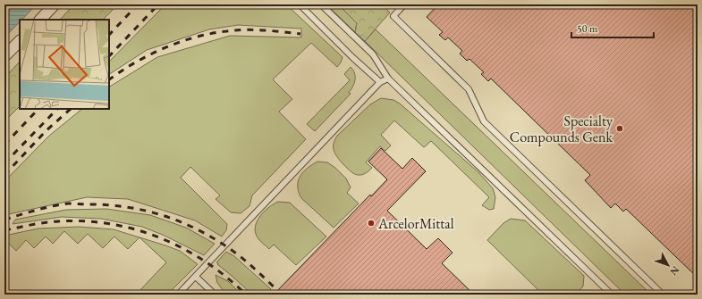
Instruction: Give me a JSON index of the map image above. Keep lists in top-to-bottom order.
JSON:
{
  "places": ["Specialty Compounds Genk", "ArcelorMittal"],
  "scale_bar": "50 m",
  "north": "bottom right"
}
